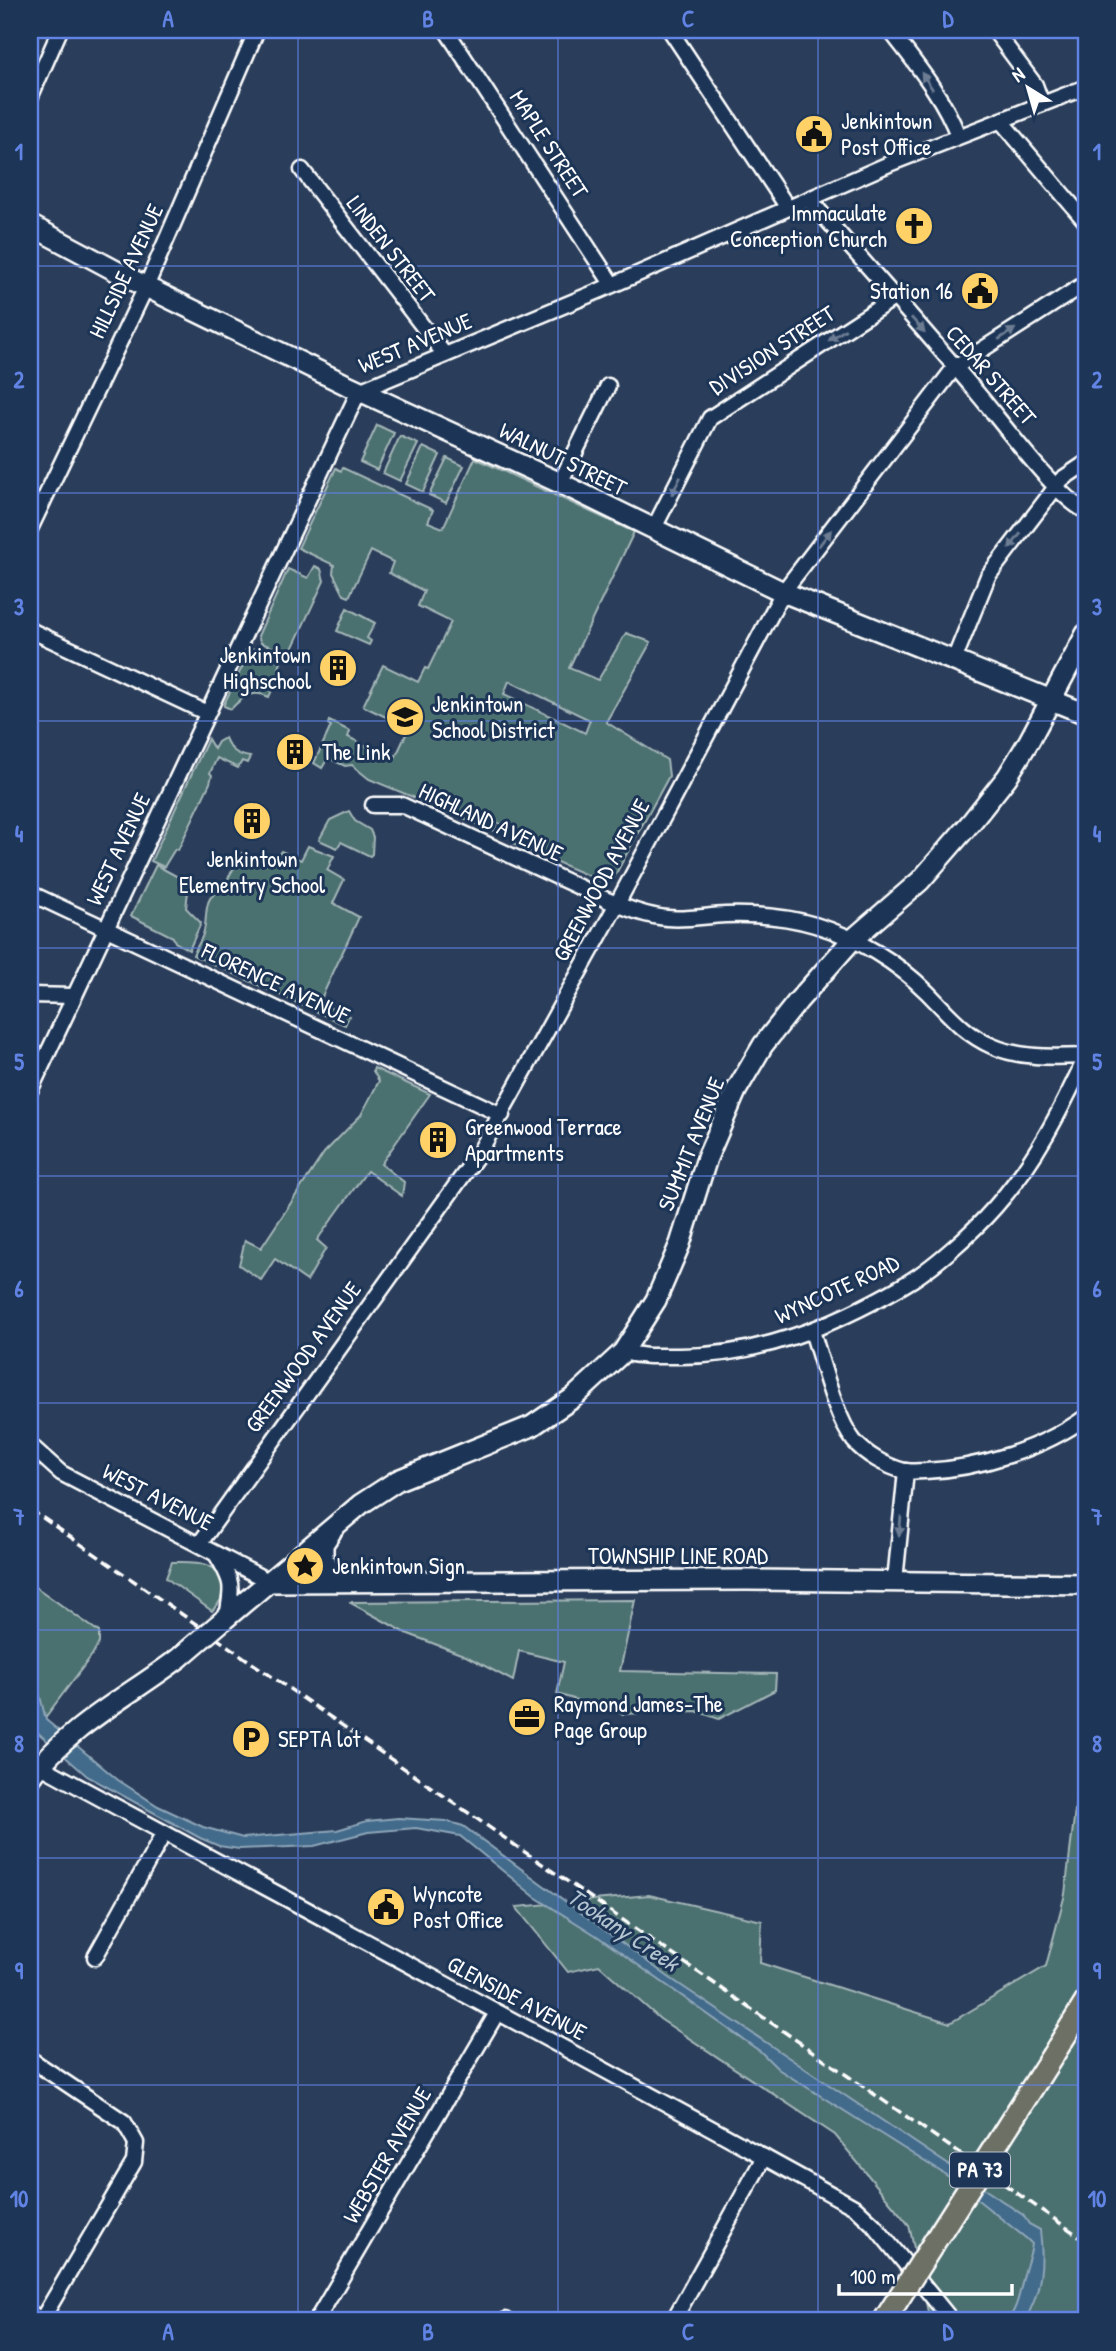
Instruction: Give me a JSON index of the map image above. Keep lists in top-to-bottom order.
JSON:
{
  "streets": {
    "main road": ["PA 73"],
    "street": [
      "MAPLE STREET",
      "LINDEN STREET",
      "HILLSIDE AVENUE",
      "WEST AVENUE",
      "DIVISION STREET",
      "CEDAR STREET",
      "WALNUT STREET",
      "HIGHLAND AVENUE",
      "GREENWOOD AVENUE",
      "FLORENCE AVENUE",
      "SUMMIT AVENUE",
      "WYNCOTE ROAD",
      "TOWNSHIP LINE ROAD",
      "GLENSIDE AVENUE",
      "WEBSTER AVENUE"
    ]
  },
  "crossings": [
    ["MAPLE STREET", "WEST AVENUE"],
    ["LINDEN STREET", "WEST AVENUE"],
    ["HILLSIDE AVENUE", "WALNUT STREET"],
    ["WEST AVENUE", "CEDAR STREET"],
    ["WEST AVENUE", "WALNUT STREET"],
    ["WEST AVENUE", "GREENWOOD AVENUE"],
    ["WEST AVENUE", "FLORENCE AVENUE"],
    ["WEST AVENUE", "SUMMIT AVENUE"],
    ["WEST AVENUE", "TOWNSHIP LINE ROAD"],
    ["DIVISION STREET", "CEDAR STREET"],
    ["DIVISION STREET", "WALNUT STREET"],
    ["CEDAR STREET", "GREENWOOD AVENUE"],
    ["WALNUT STREET", "GREENWOOD AVENUE"],
    ["WALNUT STREET", "SUMMIT AVENUE"],
    ["HIGHLAND AVENUE", "GREENWOOD AVENUE"],
    ["HIGHLAND AVENUE", "SUMMIT AVENUE"],
    ["HIGHLAND AVENUE", "WYNCOTE ROAD"],
    ["GREENWOOD AVENUE", "FLORENCE AVENUE"],
    ["SUMMIT AVENUE", "WYNCOTE ROAD"],
    ["SUMMIT AVENUE", "TOWNSHIP LINE ROAD"],
    ["GLENSIDE AVENUE", "WEBSTER AVENUE"]
  ],
  "water": ["Tookany Creek"],
  "places": {
    "public building": ["Jenkintown Post Office", "Station 16", "Wyncote Post Office"],
    "church": ["Immaculate Conception Church"],
    "building": [
      "Jenkintown Highschool",
      "The Link",
      "Jenkintown Elementry School",
      "Greenwood Terrace Apartments"
    ],
    "school or university": ["Jenkintown School District"],
    "place": ["Jenkintown Sign"],
    "office": ["Raymond James-The Page Group"],
    "parking": ["SEPTA lot"]
  },
  "scale_bar": "100 m",
  "north": "top left",
  "grid": {
    "columns": [
      "A",
      "B",
      "C",
      "D"
    ],
    "rows": [
      "1",
      "2",
      "3",
      "4",
      "5",
      "6",
      "7",
      "8",
      "9",
      "10"
    ]
  }
}
